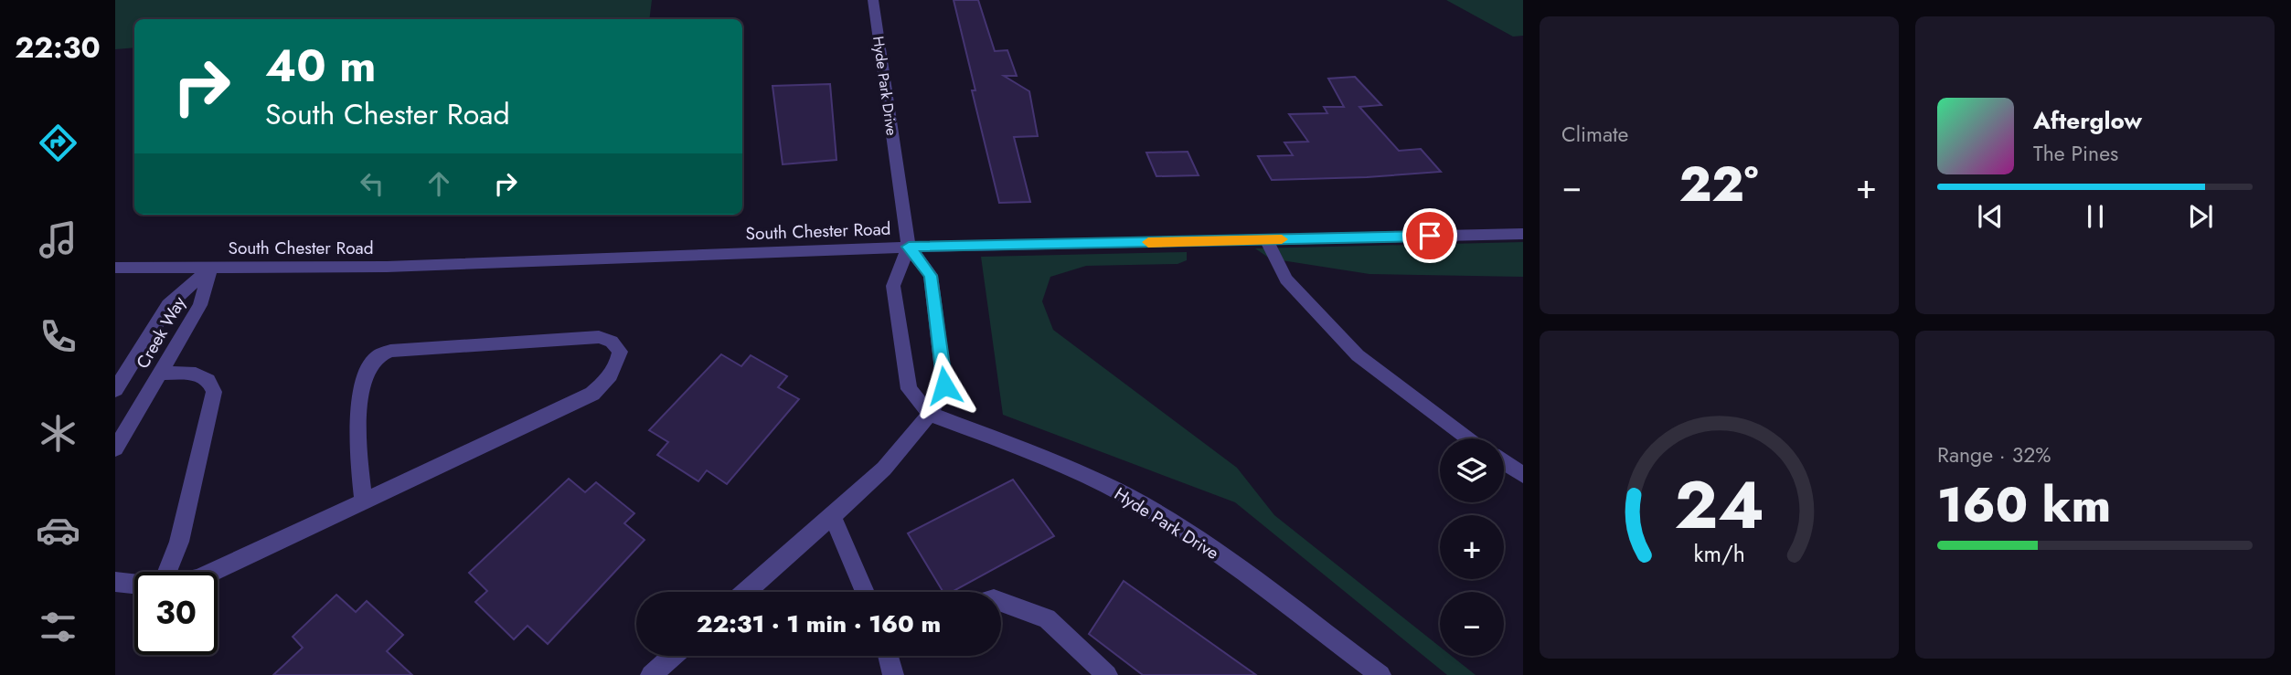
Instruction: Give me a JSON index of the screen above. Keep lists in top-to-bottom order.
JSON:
{
  "streets": {
    "street": ["Hyde Park Drive", "South Chester Road", "Creek Way"]
  },
  "crossings": [
    ["Hyde Park Drive", "South Chester Road"],
    ["South Chester Road", "Creek Way"]
  ],
  "page": {
    "tabs": "22:30",
    "tile": [
      "Climate",
      ["Range · 32%", "160 km"]
    ],
    "turn": ["40 m", "South Chester Road"],
    "song": ["Afterglow", "The Pines"],
    "heat": ["−", "22°", "+"],
    "map_buttons": ["+", "−"],
    "limit": "30",
    "trip": "22:31 · 1 min · 160 m",
    "gauge": ["24", "km/h"]
  }
}
